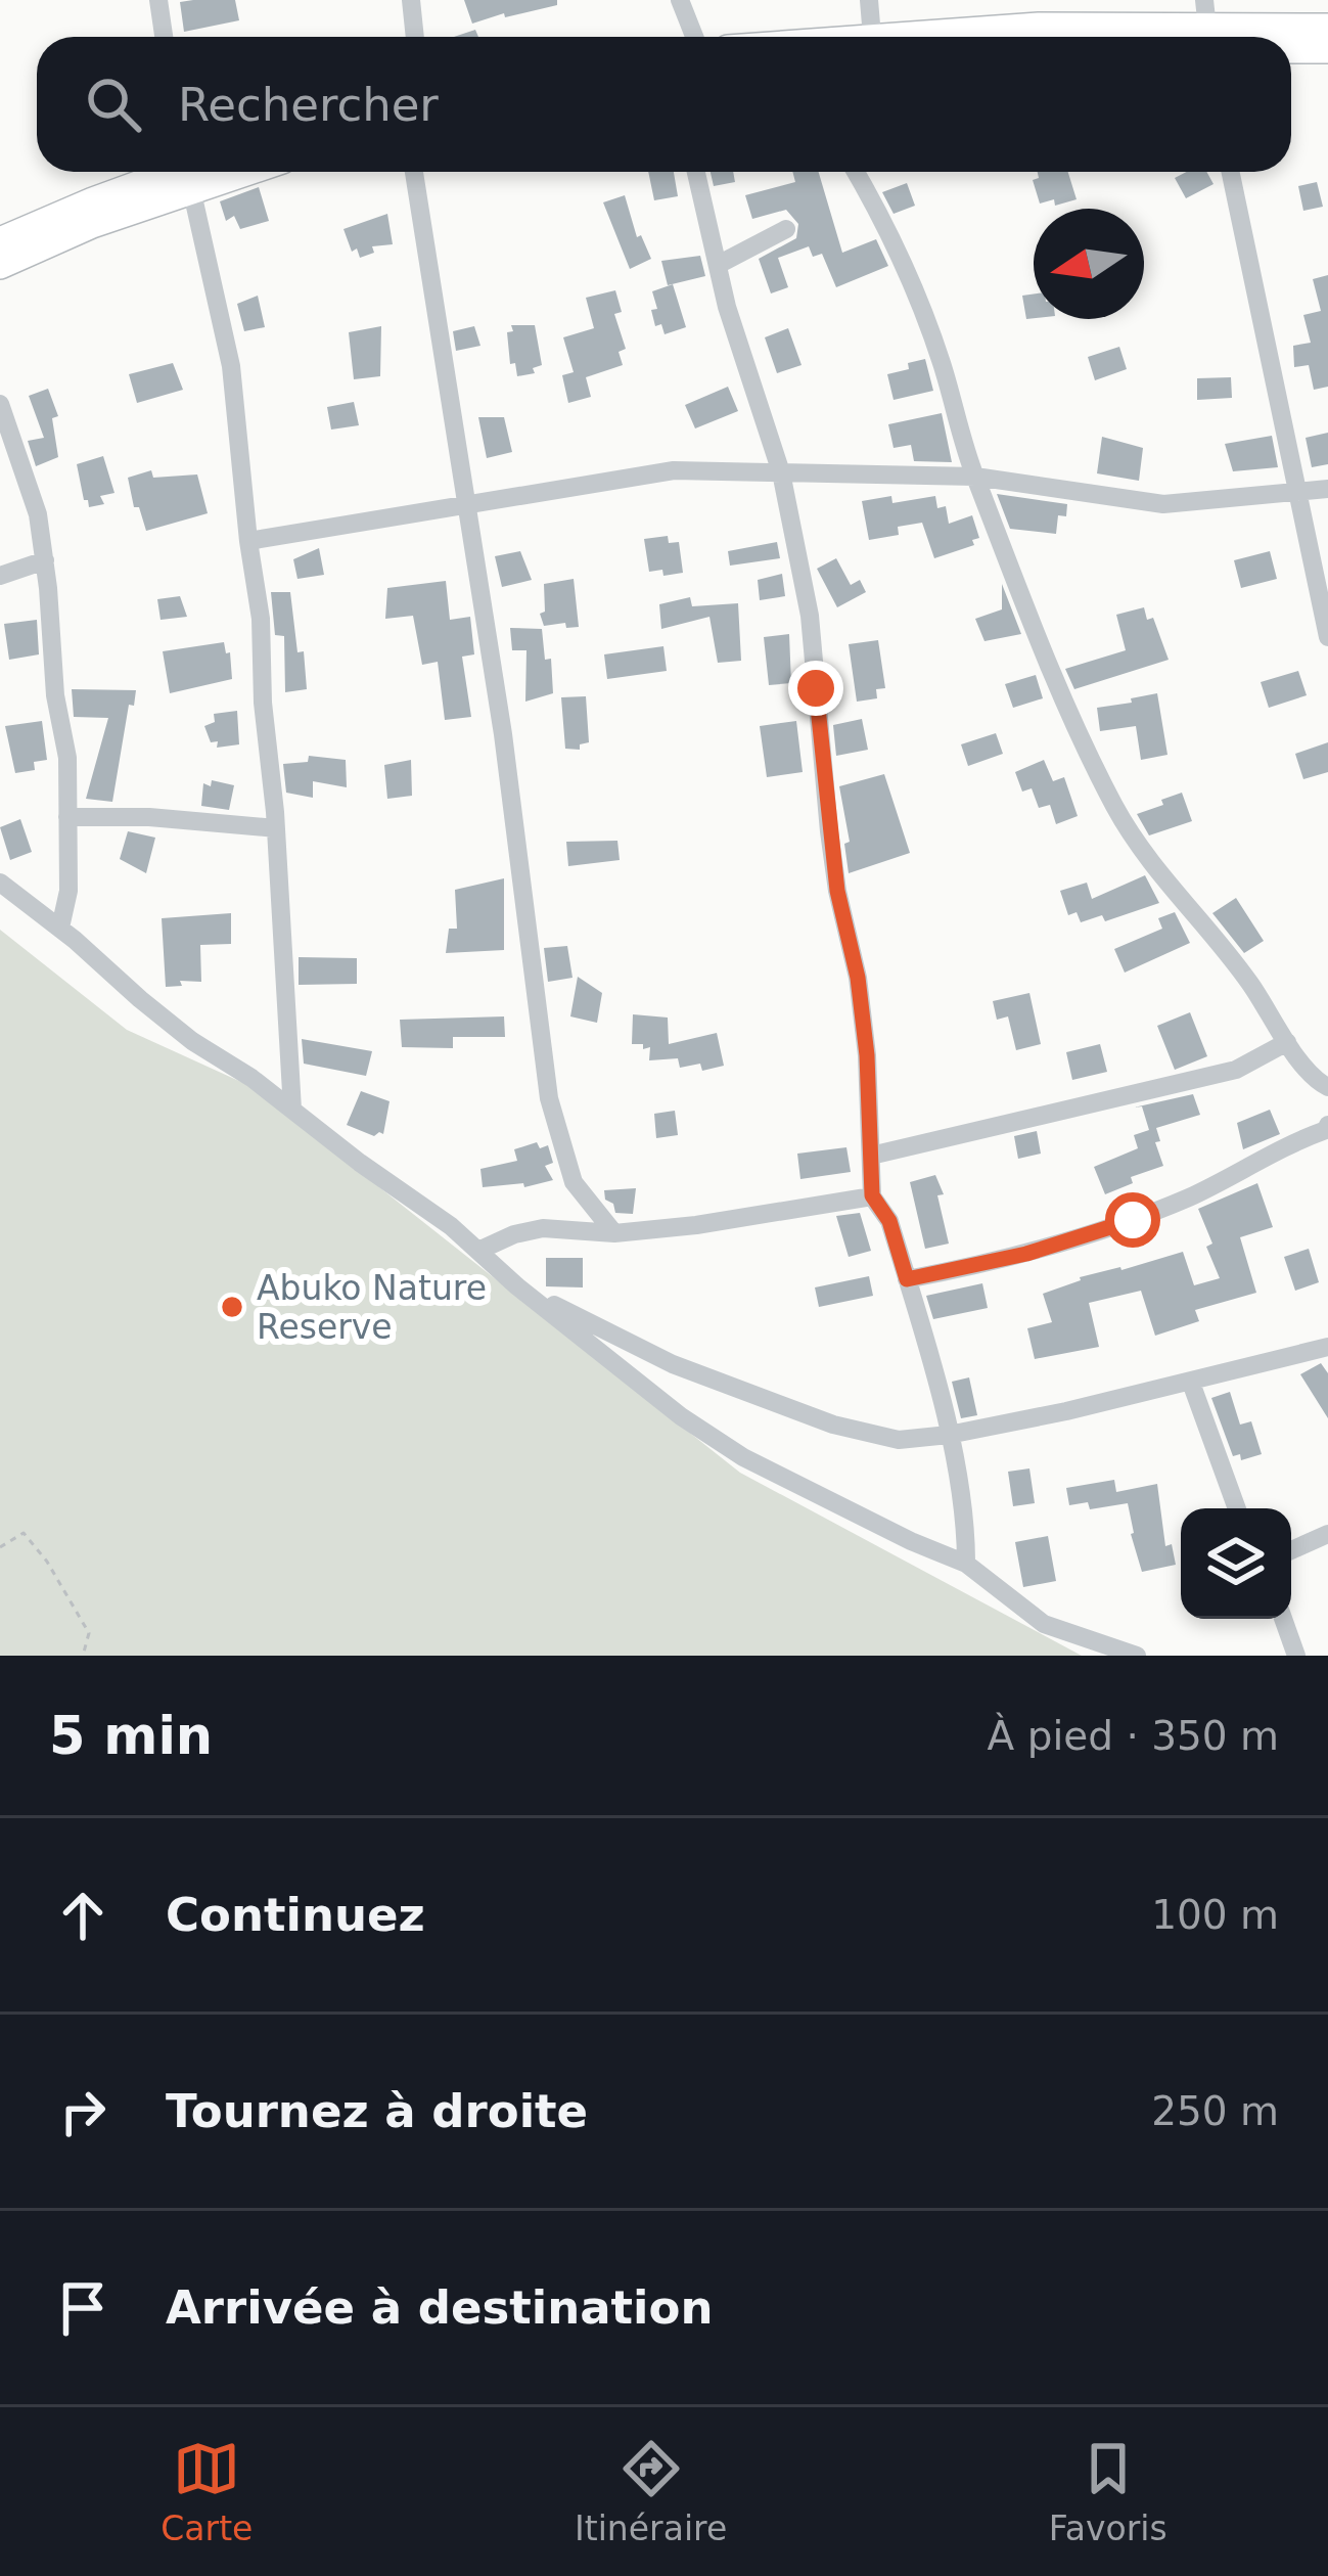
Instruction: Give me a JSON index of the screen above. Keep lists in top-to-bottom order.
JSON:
{
  "places": ["Abuko Nature Reserve"],
  "north": "left",
  "page": {
    "search": "Rechercher",
    "heading": ["5 min", "À pied · 350 m"],
    "list": [
      ["Continuez", "100 m"],
      ["Tournez à droite", "250 m"],
      "Arrivée à destination"
    ],
    "nav": ["Carte", "Itinéraire", "Favoris"]
  }
}
